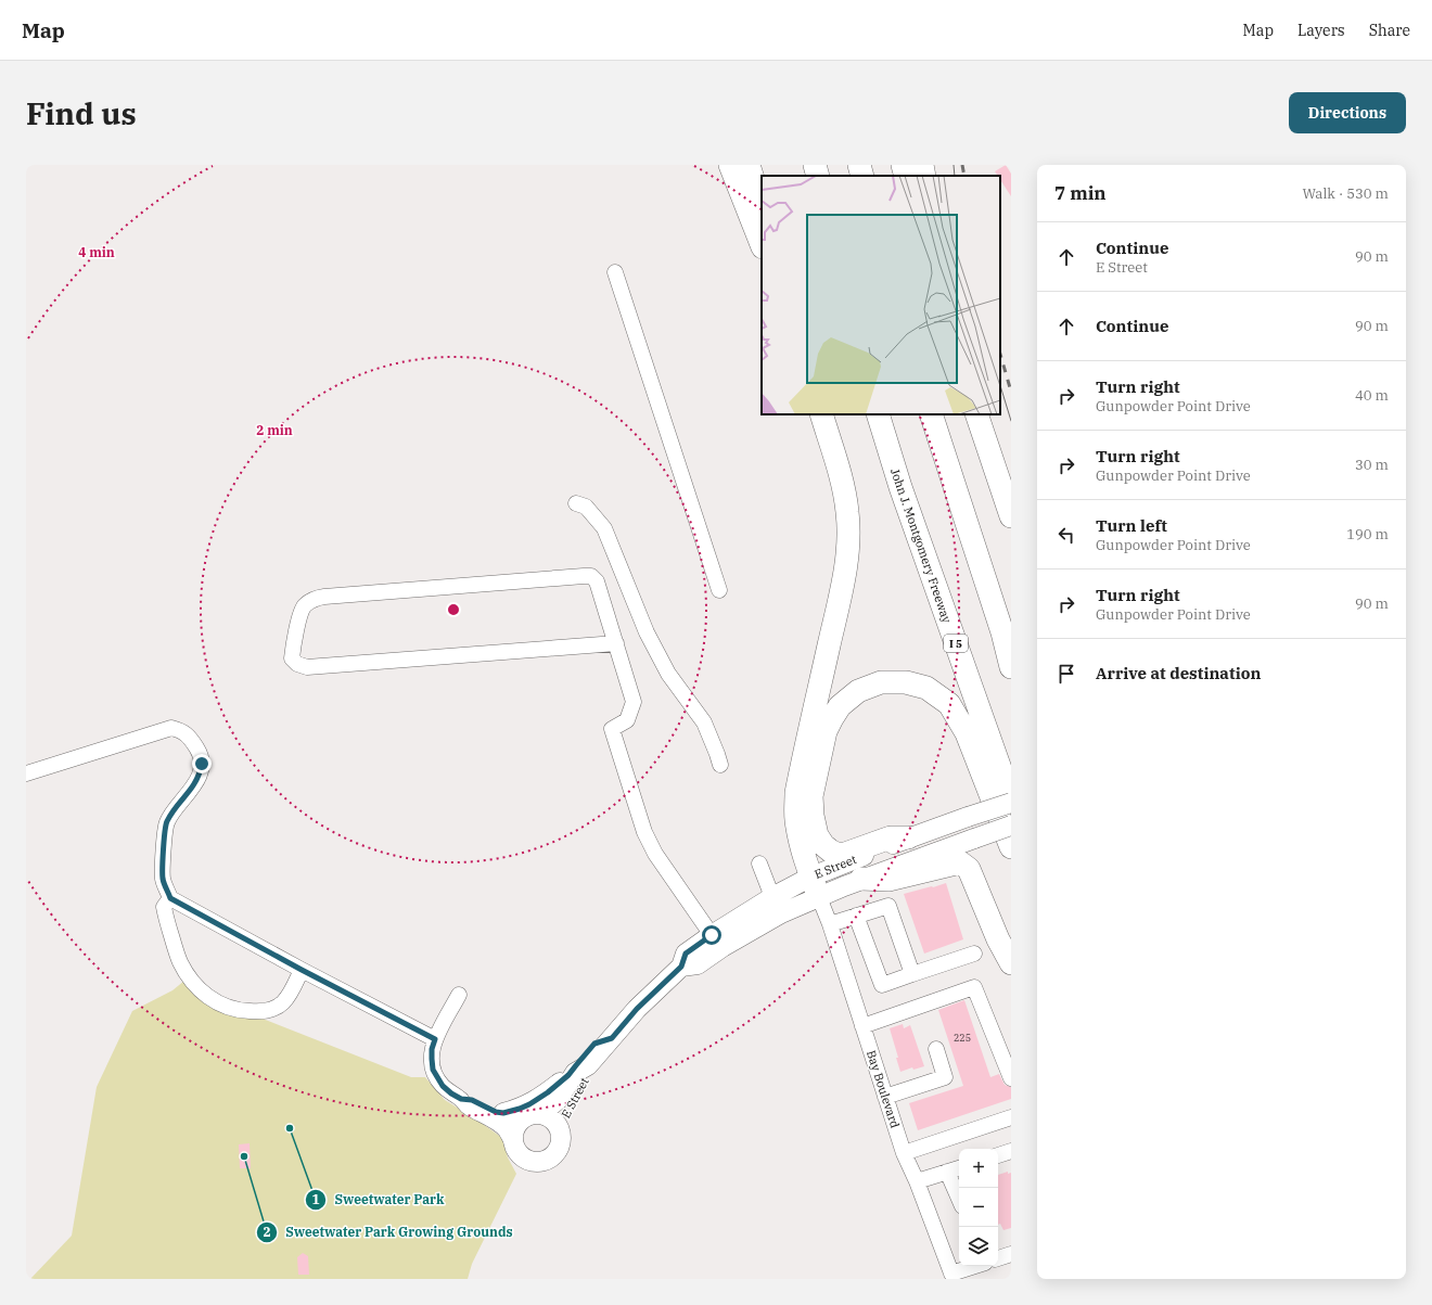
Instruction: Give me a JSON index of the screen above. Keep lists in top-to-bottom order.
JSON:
{
  "streets": {
    "highway": ["John J. Montgomery Freeway", "I 5"],
    "main road": ["E Street"],
    "street": ["Bay Boulevard"]
  },
  "crossings": [
    ["E Street", "Bay Boulevard"]
  ],
  "places": ["Sweetwater Park", "Sweetwater Park Growing Grounds"],
  "house_numbers": ["225"],
  "page": {
    "header": "Map",
    "nav": ["Map", "Layers", "Share"],
    "buttons": "Directions",
    "title": "Find us",
    "heading": ["7 min", "Walk · 530 m"],
    "list": [
      ["Continue", "E Street", "90 m"],
      ["Continue", "90 m"],
      ["Turn right", "Gunpowder Point Drive", "40 m"],
      ["Turn right", "Gunpowder Point Drive", "30 m"],
      ["Turn left", "Gunpowder Point Drive", "190 m"],
      ["Turn right", "Gunpowder Point Drive", "90 m"],
      "Arrive at destination"
    ],
    "map_buttons": ["+", "−"]
  },
  "rings": ["4 min", "2 min"]
}
